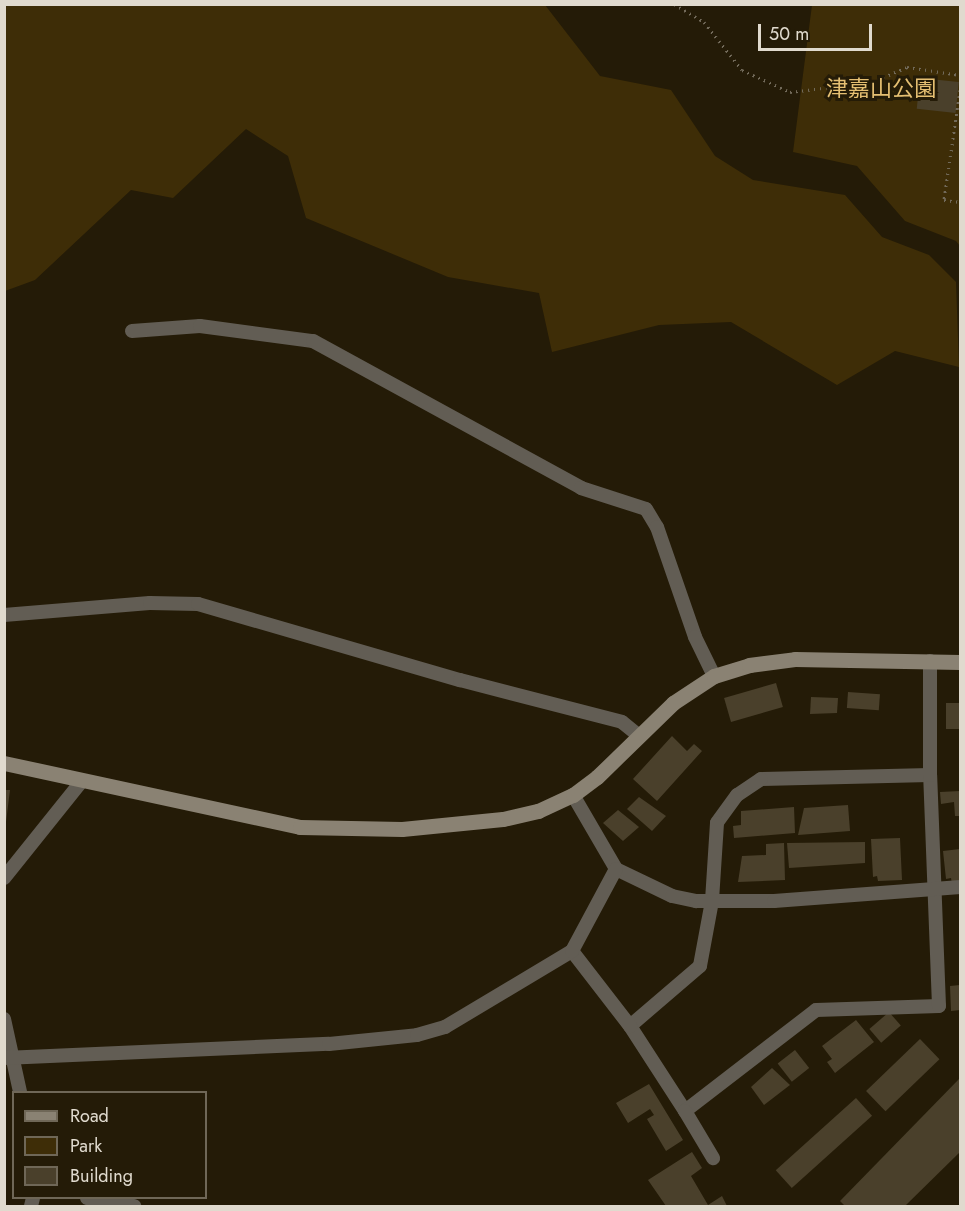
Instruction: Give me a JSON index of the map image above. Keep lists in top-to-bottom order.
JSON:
{
  "parks": ["津嘉山公園"],
  "legend": ["Road", "Park", "Building"],
  "scale_bar": "50 m"
}
